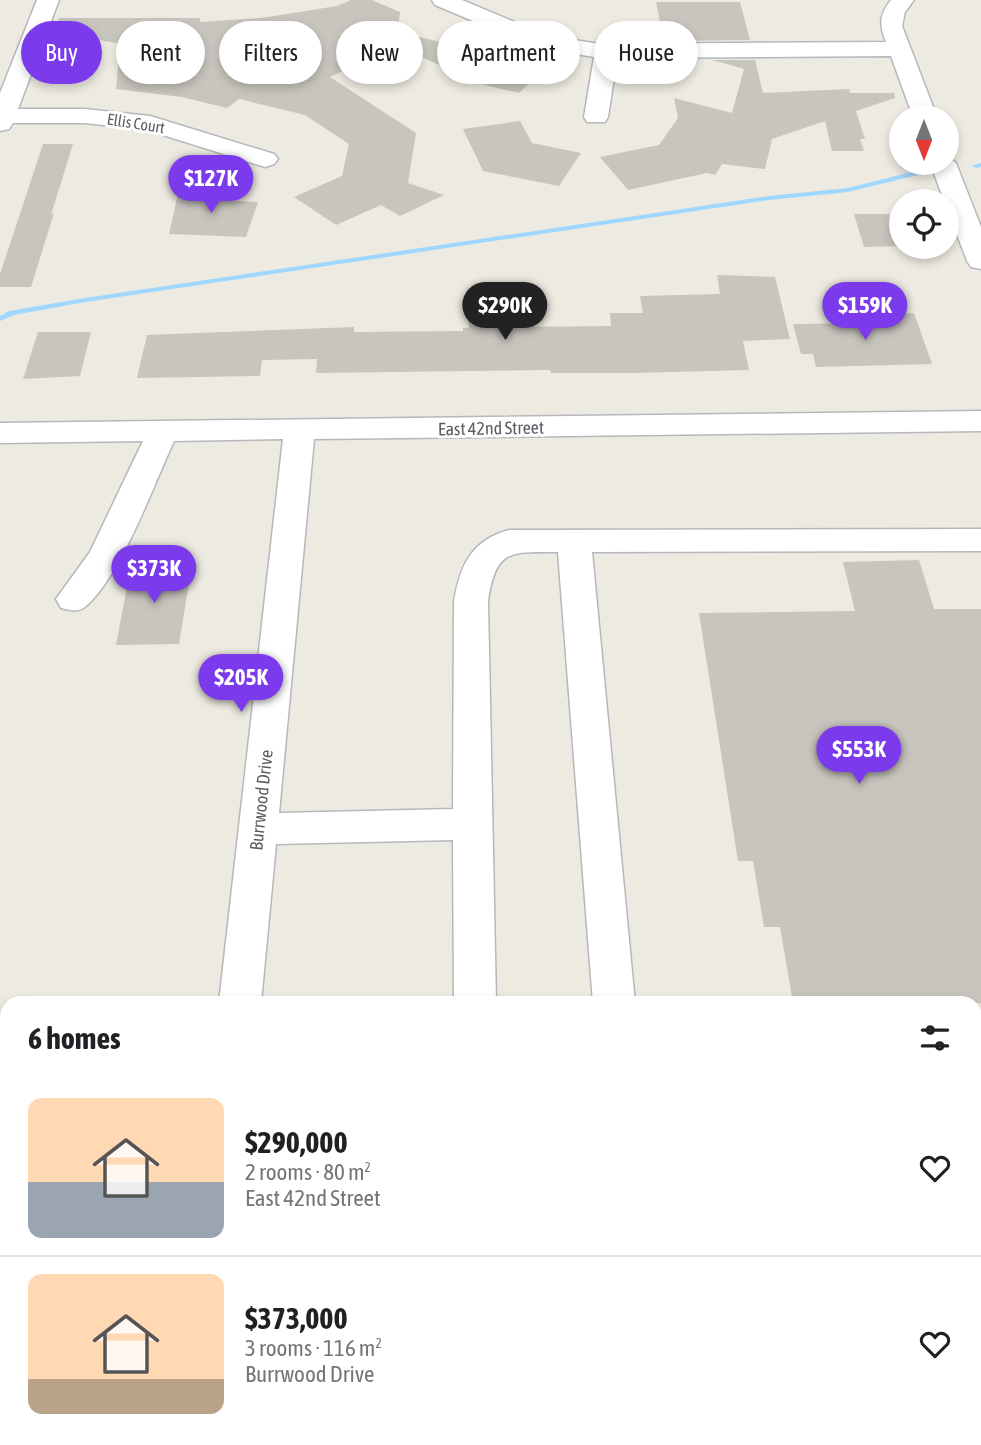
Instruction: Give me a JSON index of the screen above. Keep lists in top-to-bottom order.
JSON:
{
  "streets": {
    "street": ["Ellis Court", "East 42nd Street", "Burrwood Drive"]
  },
  "crossings": [
    ["East 42nd Street", "Burrwood Drive"]
  ],
  "north": "bottom",
  "page": {
    "chip": [
      "Buy",
      "Rent",
      "Filters",
      "New",
      "Apartment",
      "House"
    ],
    "price": [
      "$127K",
      "$290K",
      "$159K",
      "$373K",
      "$205K",
      "$553K"
    ],
    "heading": "6 homes",
    "list": [
      {
        "name": "$290,000",
        "note": "2 rooms · 80 m² · East 42nd Street"
      },
      {
        "name": "$373,000",
        "note": "3 rooms · 116 m² · Burrwood Drive"
      }
    ]
  }
}
